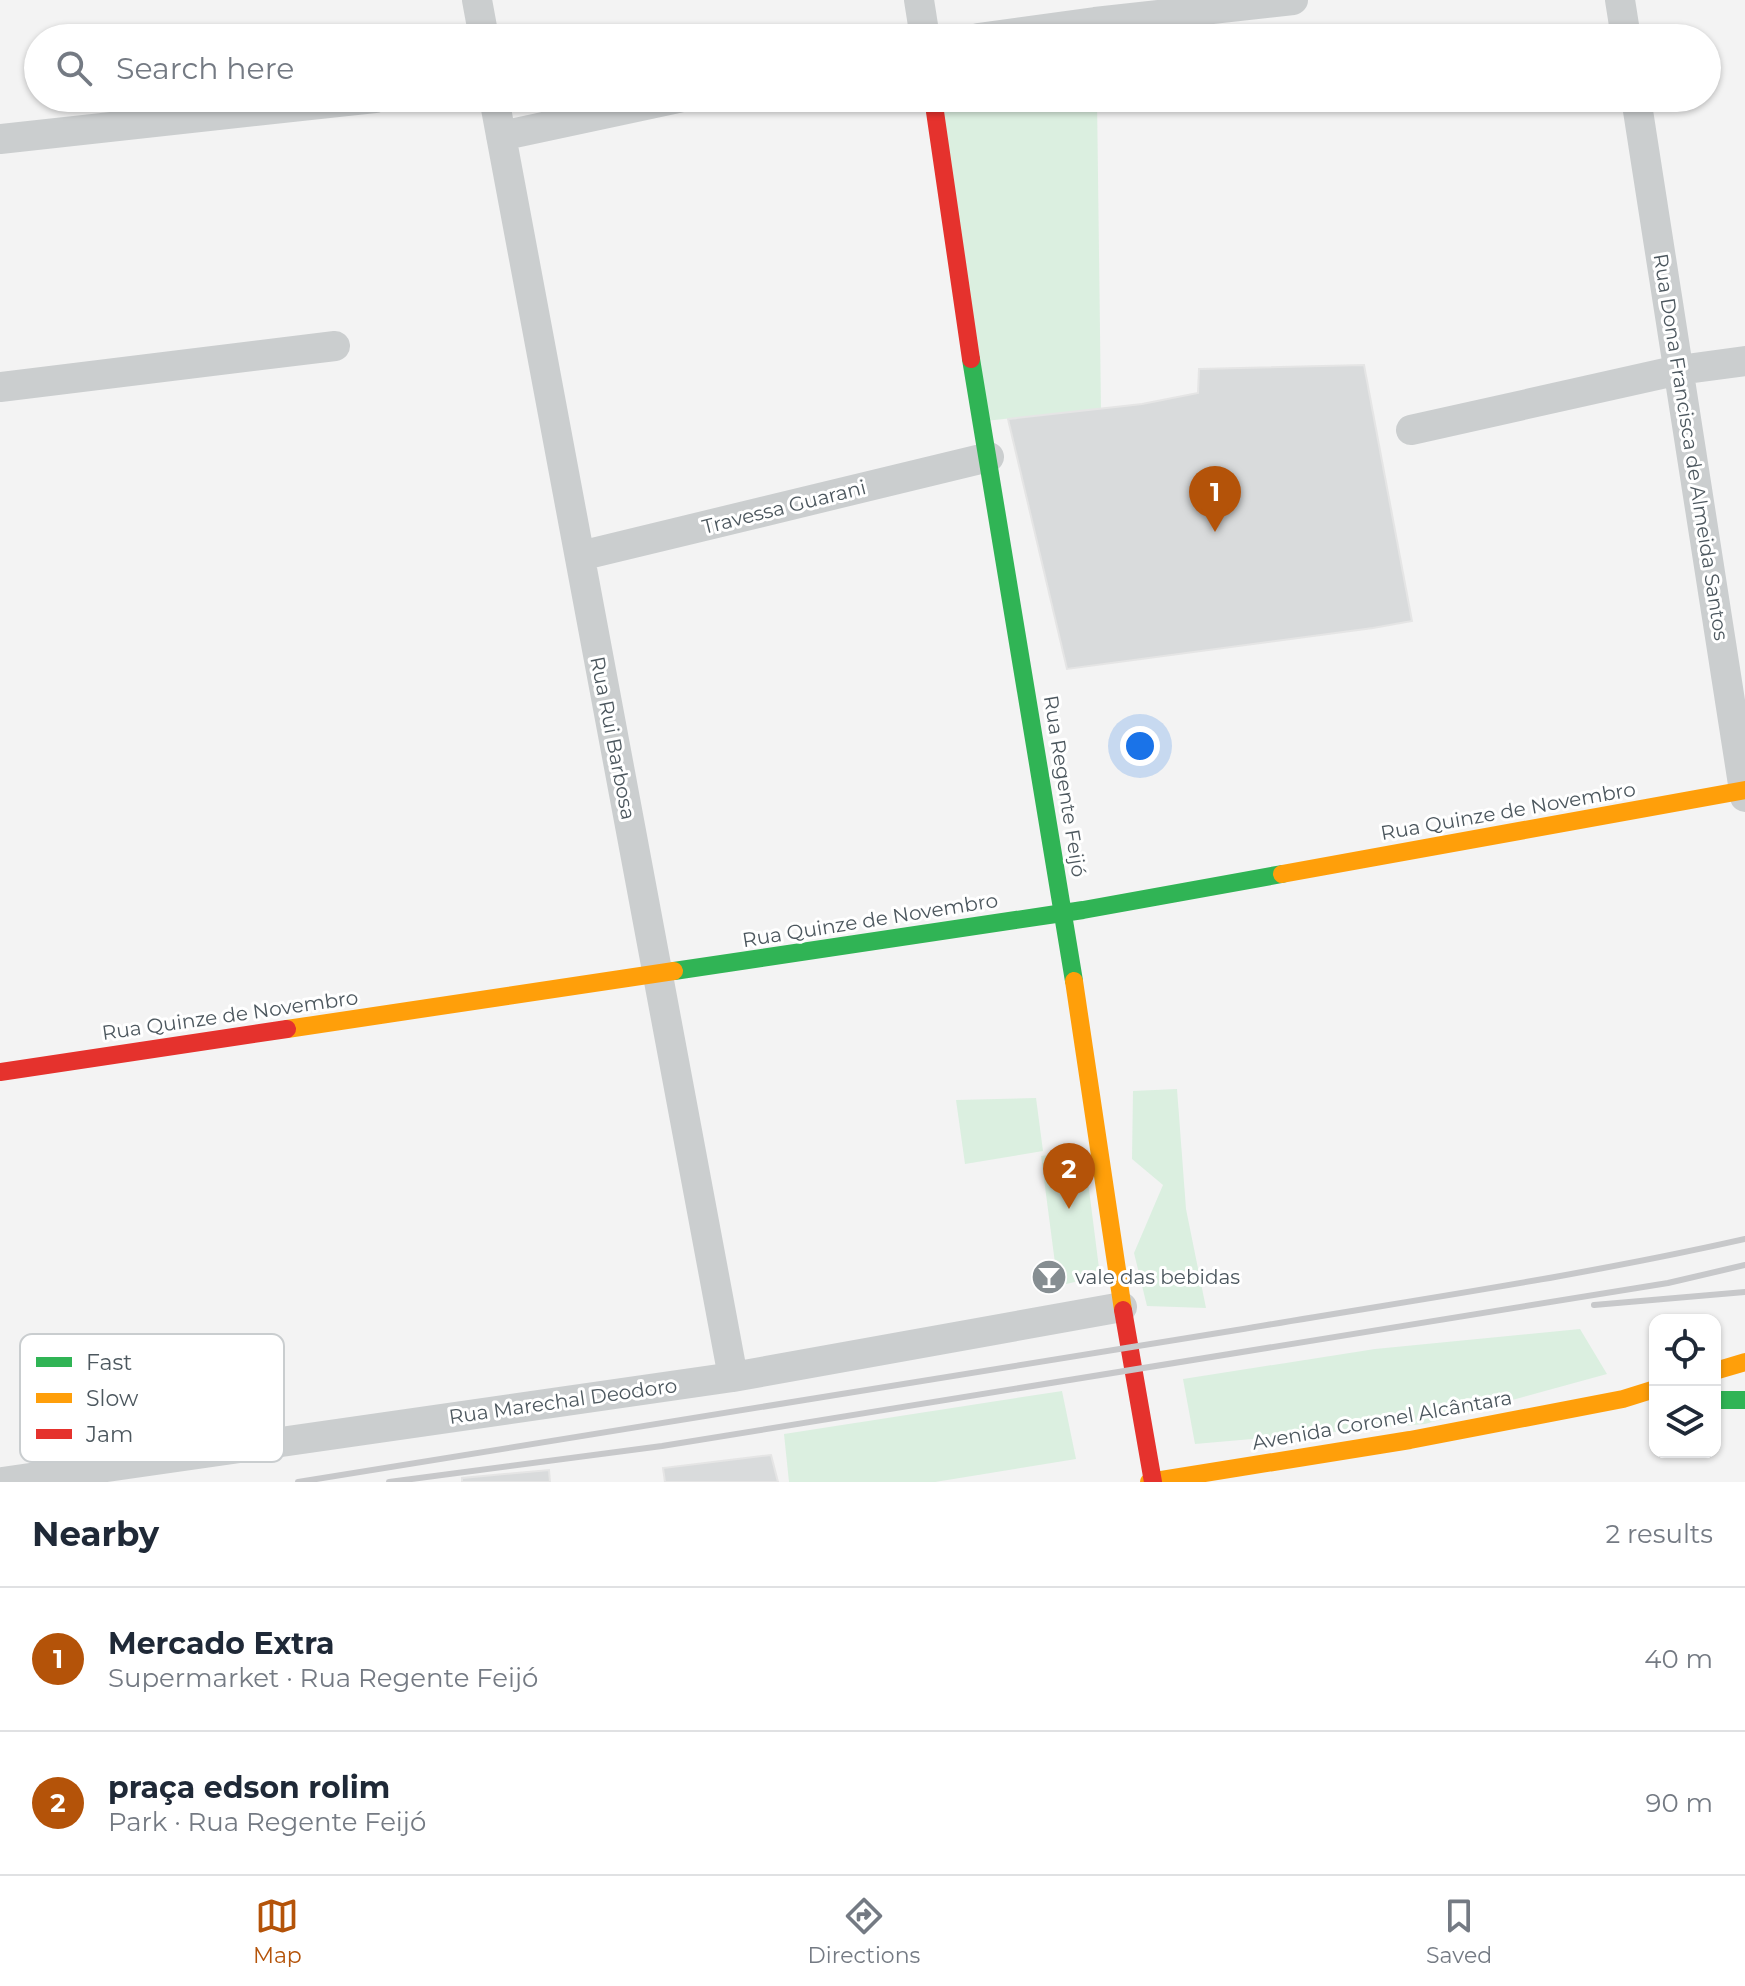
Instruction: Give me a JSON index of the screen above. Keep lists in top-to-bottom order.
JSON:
{
  "streets": {
    "street": [
      "Rua Dona Francisca de Almeida Santos",
      "Travessa Guarani",
      "Rua Rui Barbosa",
      "Rua Regente Feijó",
      "Rua Quinze de Novembro",
      "Rua Marechal Deodoro",
      "Avenida Coronel Alcântara"
    ]
  },
  "crossings": [
    ["Rua Dona Francisca de Almeida Santos", "Rua Quinze de Novembro"],
    ["Travessa Guarani", "Rua Rui Barbosa"],
    ["Travessa Guarani", "Rua Regente Feijó"],
    ["Rua Rui Barbosa", "Rua Quinze de Novembro"],
    ["Rua Rui Barbosa", "Rua Marechal Deodoro"],
    ["Rua Regente Feijó", "Rua Quinze de Novembro"],
    ["Rua Regente Feijó", "Rua Marechal Deodoro"],
    ["Rua Regente Feijó", "Avenida Coronel Alcântara"]
  ],
  "places": {
    "bar": ["vale das bebidas"]
  },
  "legend": ["Fast", "Slow", "Jam"],
  "page": {
    "search": "Search here",
    "pins": ["1", "2"],
    "heading": ["Nearby", "2 results"],
    "list": [
      {
        "mark": "1",
        "name": "Mercado Extra",
        "note": "Supermarket · Rua Regente Feijó",
        "value": "40 m"
      },
      {
        "mark": "2",
        "name": "praça edson rolim",
        "note": "Park · Rua Regente Feijó",
        "value": "90 m"
      }
    ],
    "nav": ["Map", "Directions", "Saved"]
  }
}
